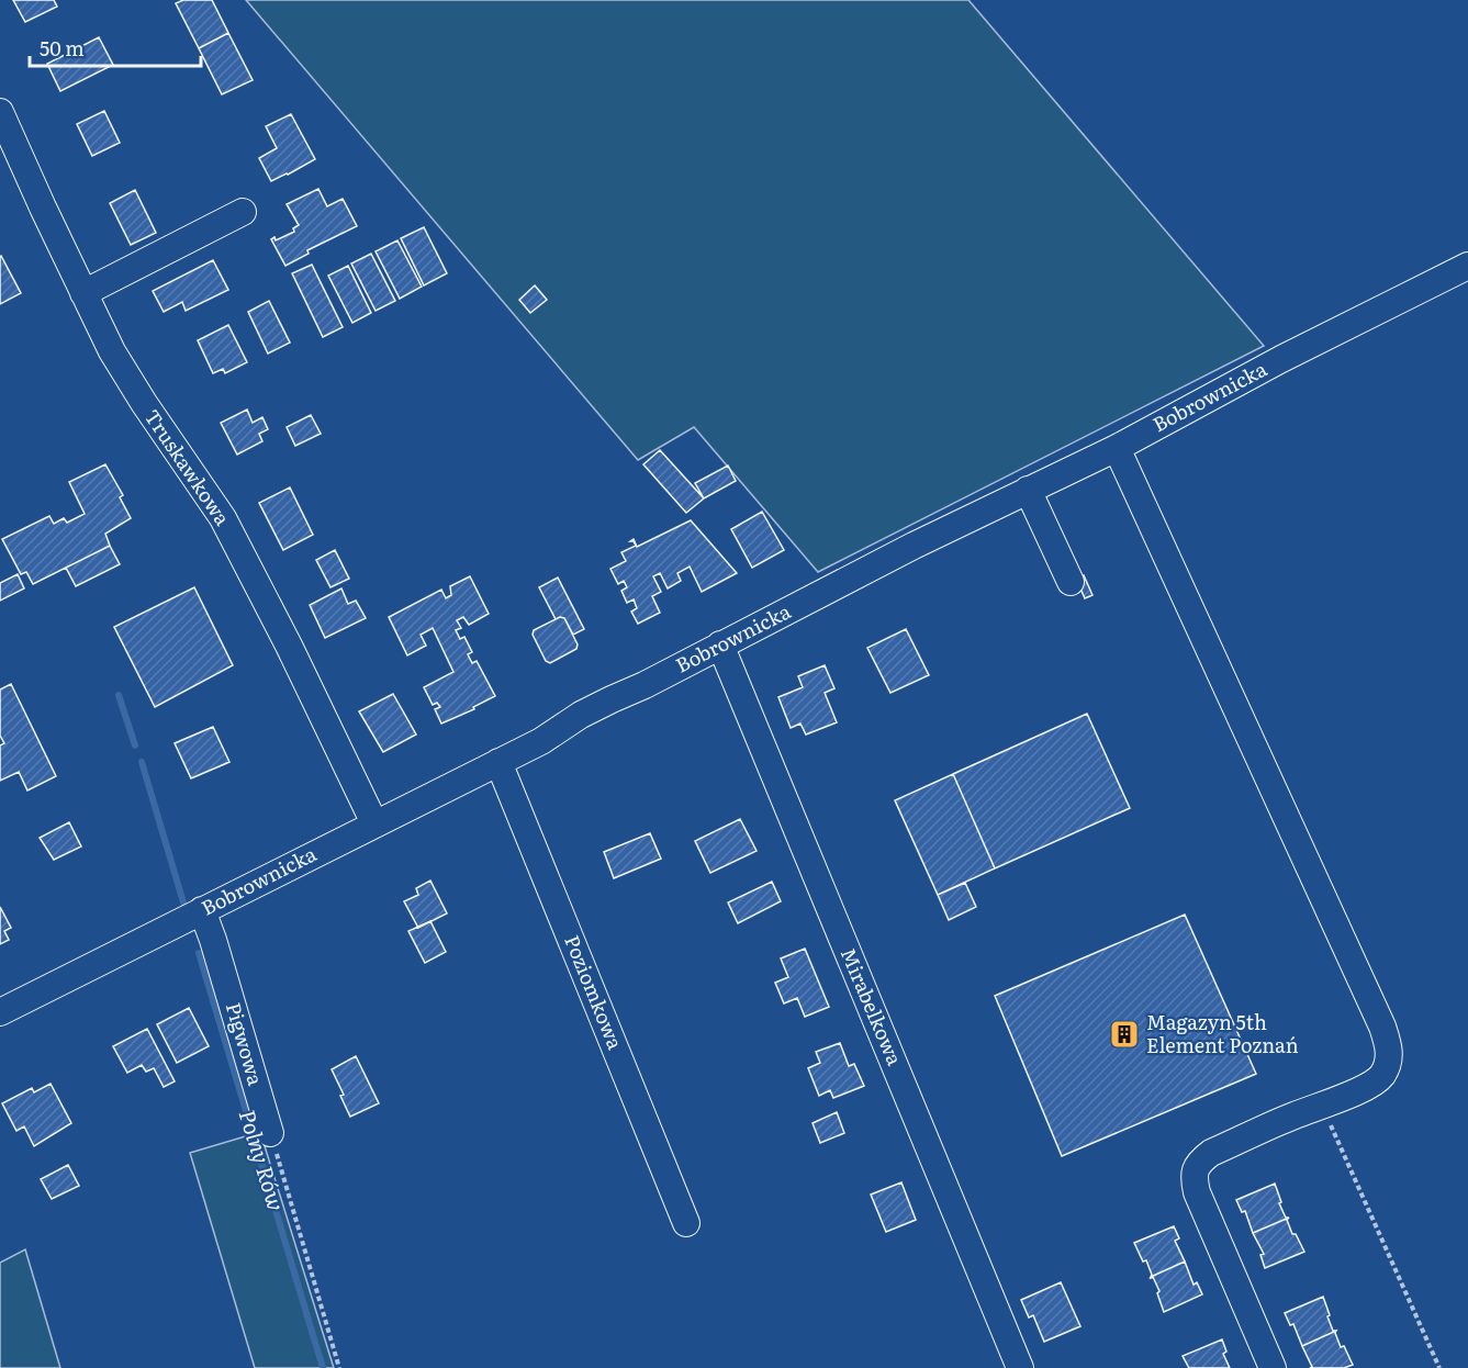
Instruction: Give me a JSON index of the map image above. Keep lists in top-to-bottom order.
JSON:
{
  "streets": {
    "street": [
      "Bobrownicka",
      "Truskawkowa",
      "Poziomkowa",
      "Mirabelkowa",
      "Pigwowa"
    ]
  },
  "crossings": [
    ["Bobrownicka", "Truskawkowa"],
    ["Bobrownicka", "Poziomkowa"],
    ["Bobrownicka", "Mirabelkowa"],
    ["Bobrownicka", "Pigwowa"]
  ],
  "water": ["Polny Rów"],
  "places": {
    "building": ["Magazyn 5th Element Poznań"]
  },
  "scale_bar": "50 m"
}
